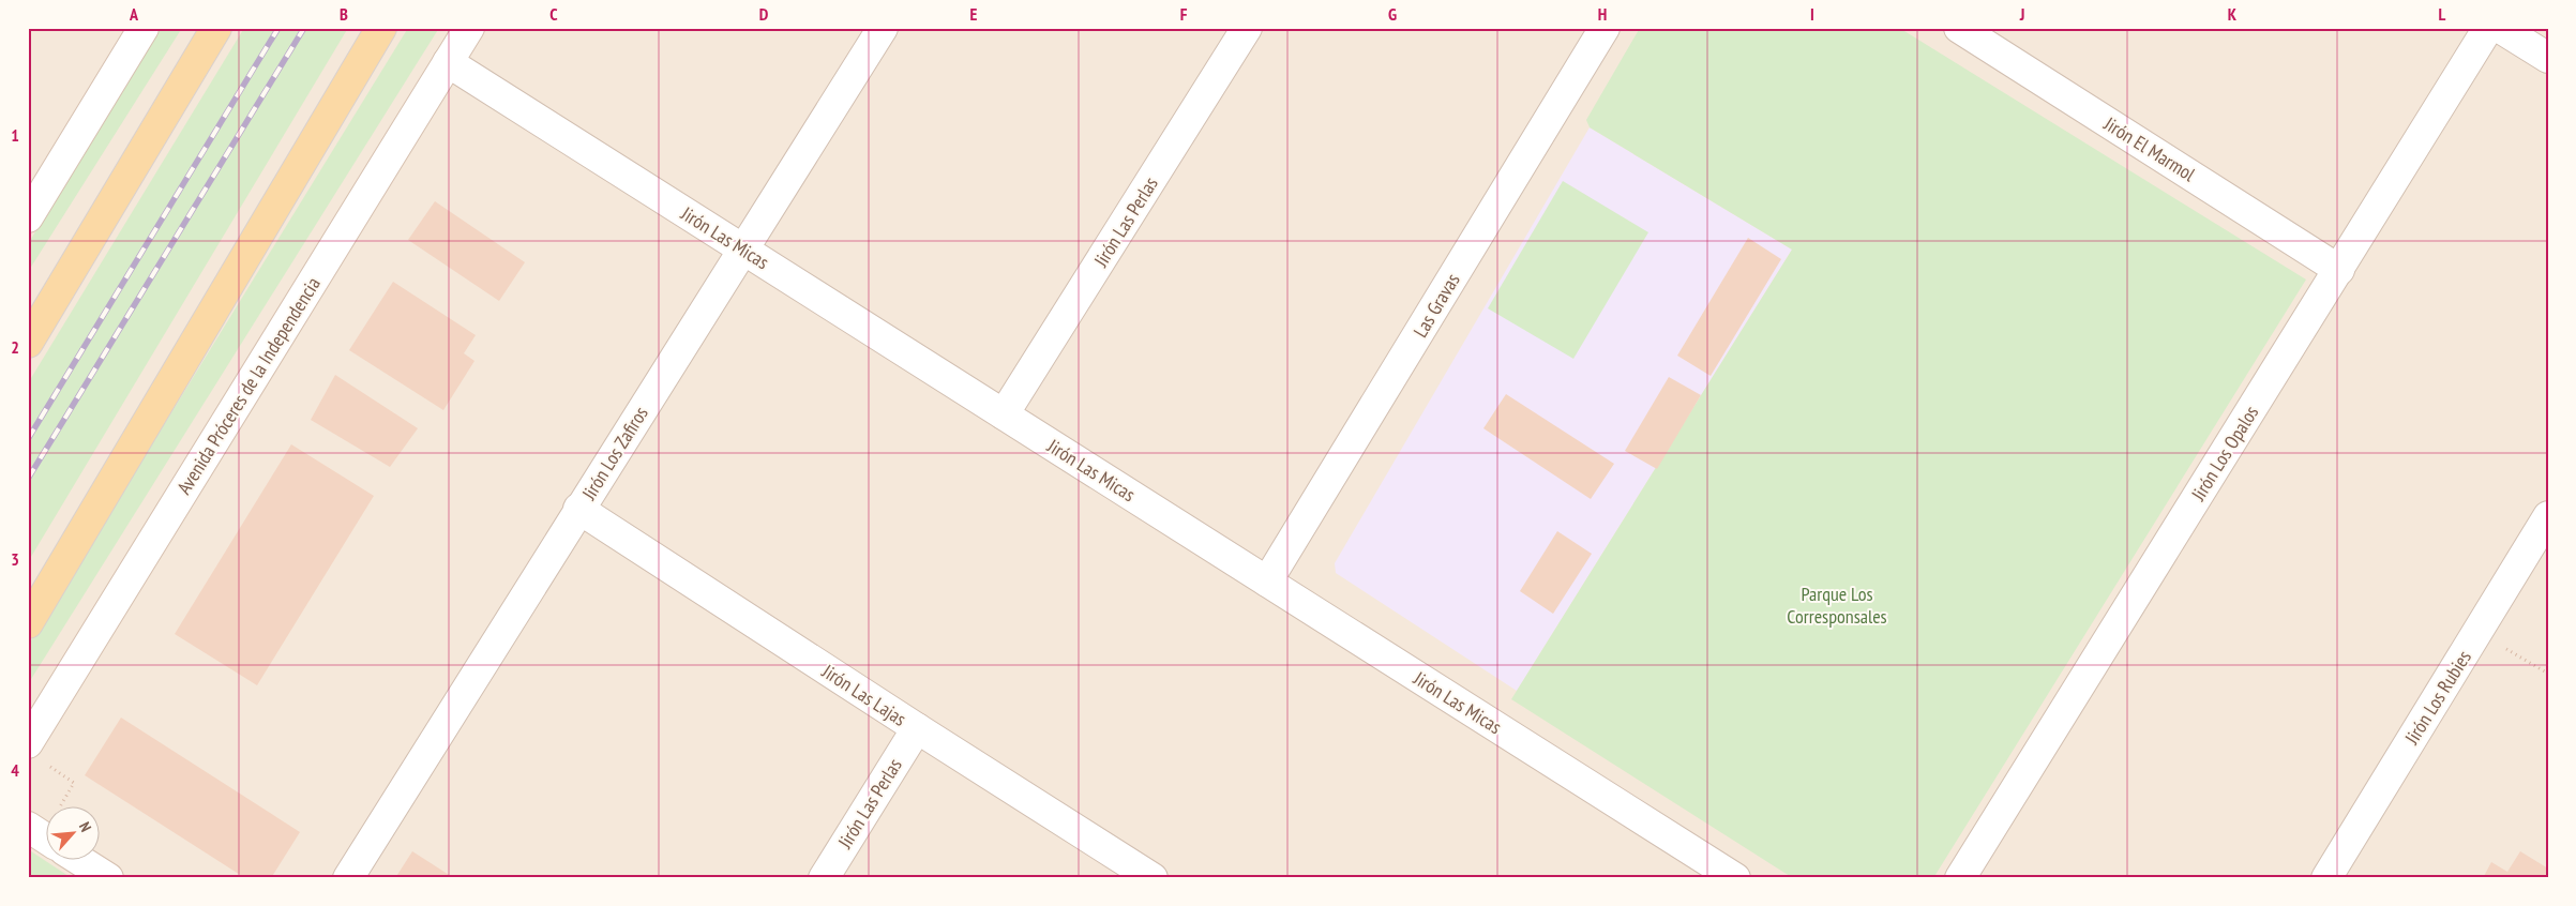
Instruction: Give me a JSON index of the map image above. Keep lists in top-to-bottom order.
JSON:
{
  "streets": {
    "street": [
      "Jirón El Marmol",
      "Jirón Las Perlas",
      "Jirón Las Micas",
      "Las Gravas",
      "Avenida Próceres de la Independencia",
      "Jirón Los Zafiros",
      "Jirón Los Opalos",
      "Jirón Las Lajas",
      "Jirón Los Rubies"
    ]
  },
  "crossings": [
    ["Jirón El Marmol", "Jirón Los Opalos"],
    ["Jirón Las Perlas", "Jirón Las Micas"],
    ["Jirón Las Perlas", "Jirón Las Lajas"],
    ["Jirón Las Micas", "Las Gravas"],
    ["Jirón Las Micas", "Avenida Próceres de la Independencia"],
    ["Jirón Las Micas", "Jirón Los Zafiros"],
    ["Jirón Los Zafiros", "Jirón Las Lajas"]
  ],
  "parks": ["Parque Los Corresponsales"],
  "north": "top right",
  "grid": {
    "columns": [
      "A",
      "B",
      "C",
      "D",
      "E",
      "F",
      "G",
      "H",
      "I",
      "J",
      "K",
      "L"
    ],
    "rows": [
      "1",
      "2",
      "3",
      "4"
    ]
  }
}
